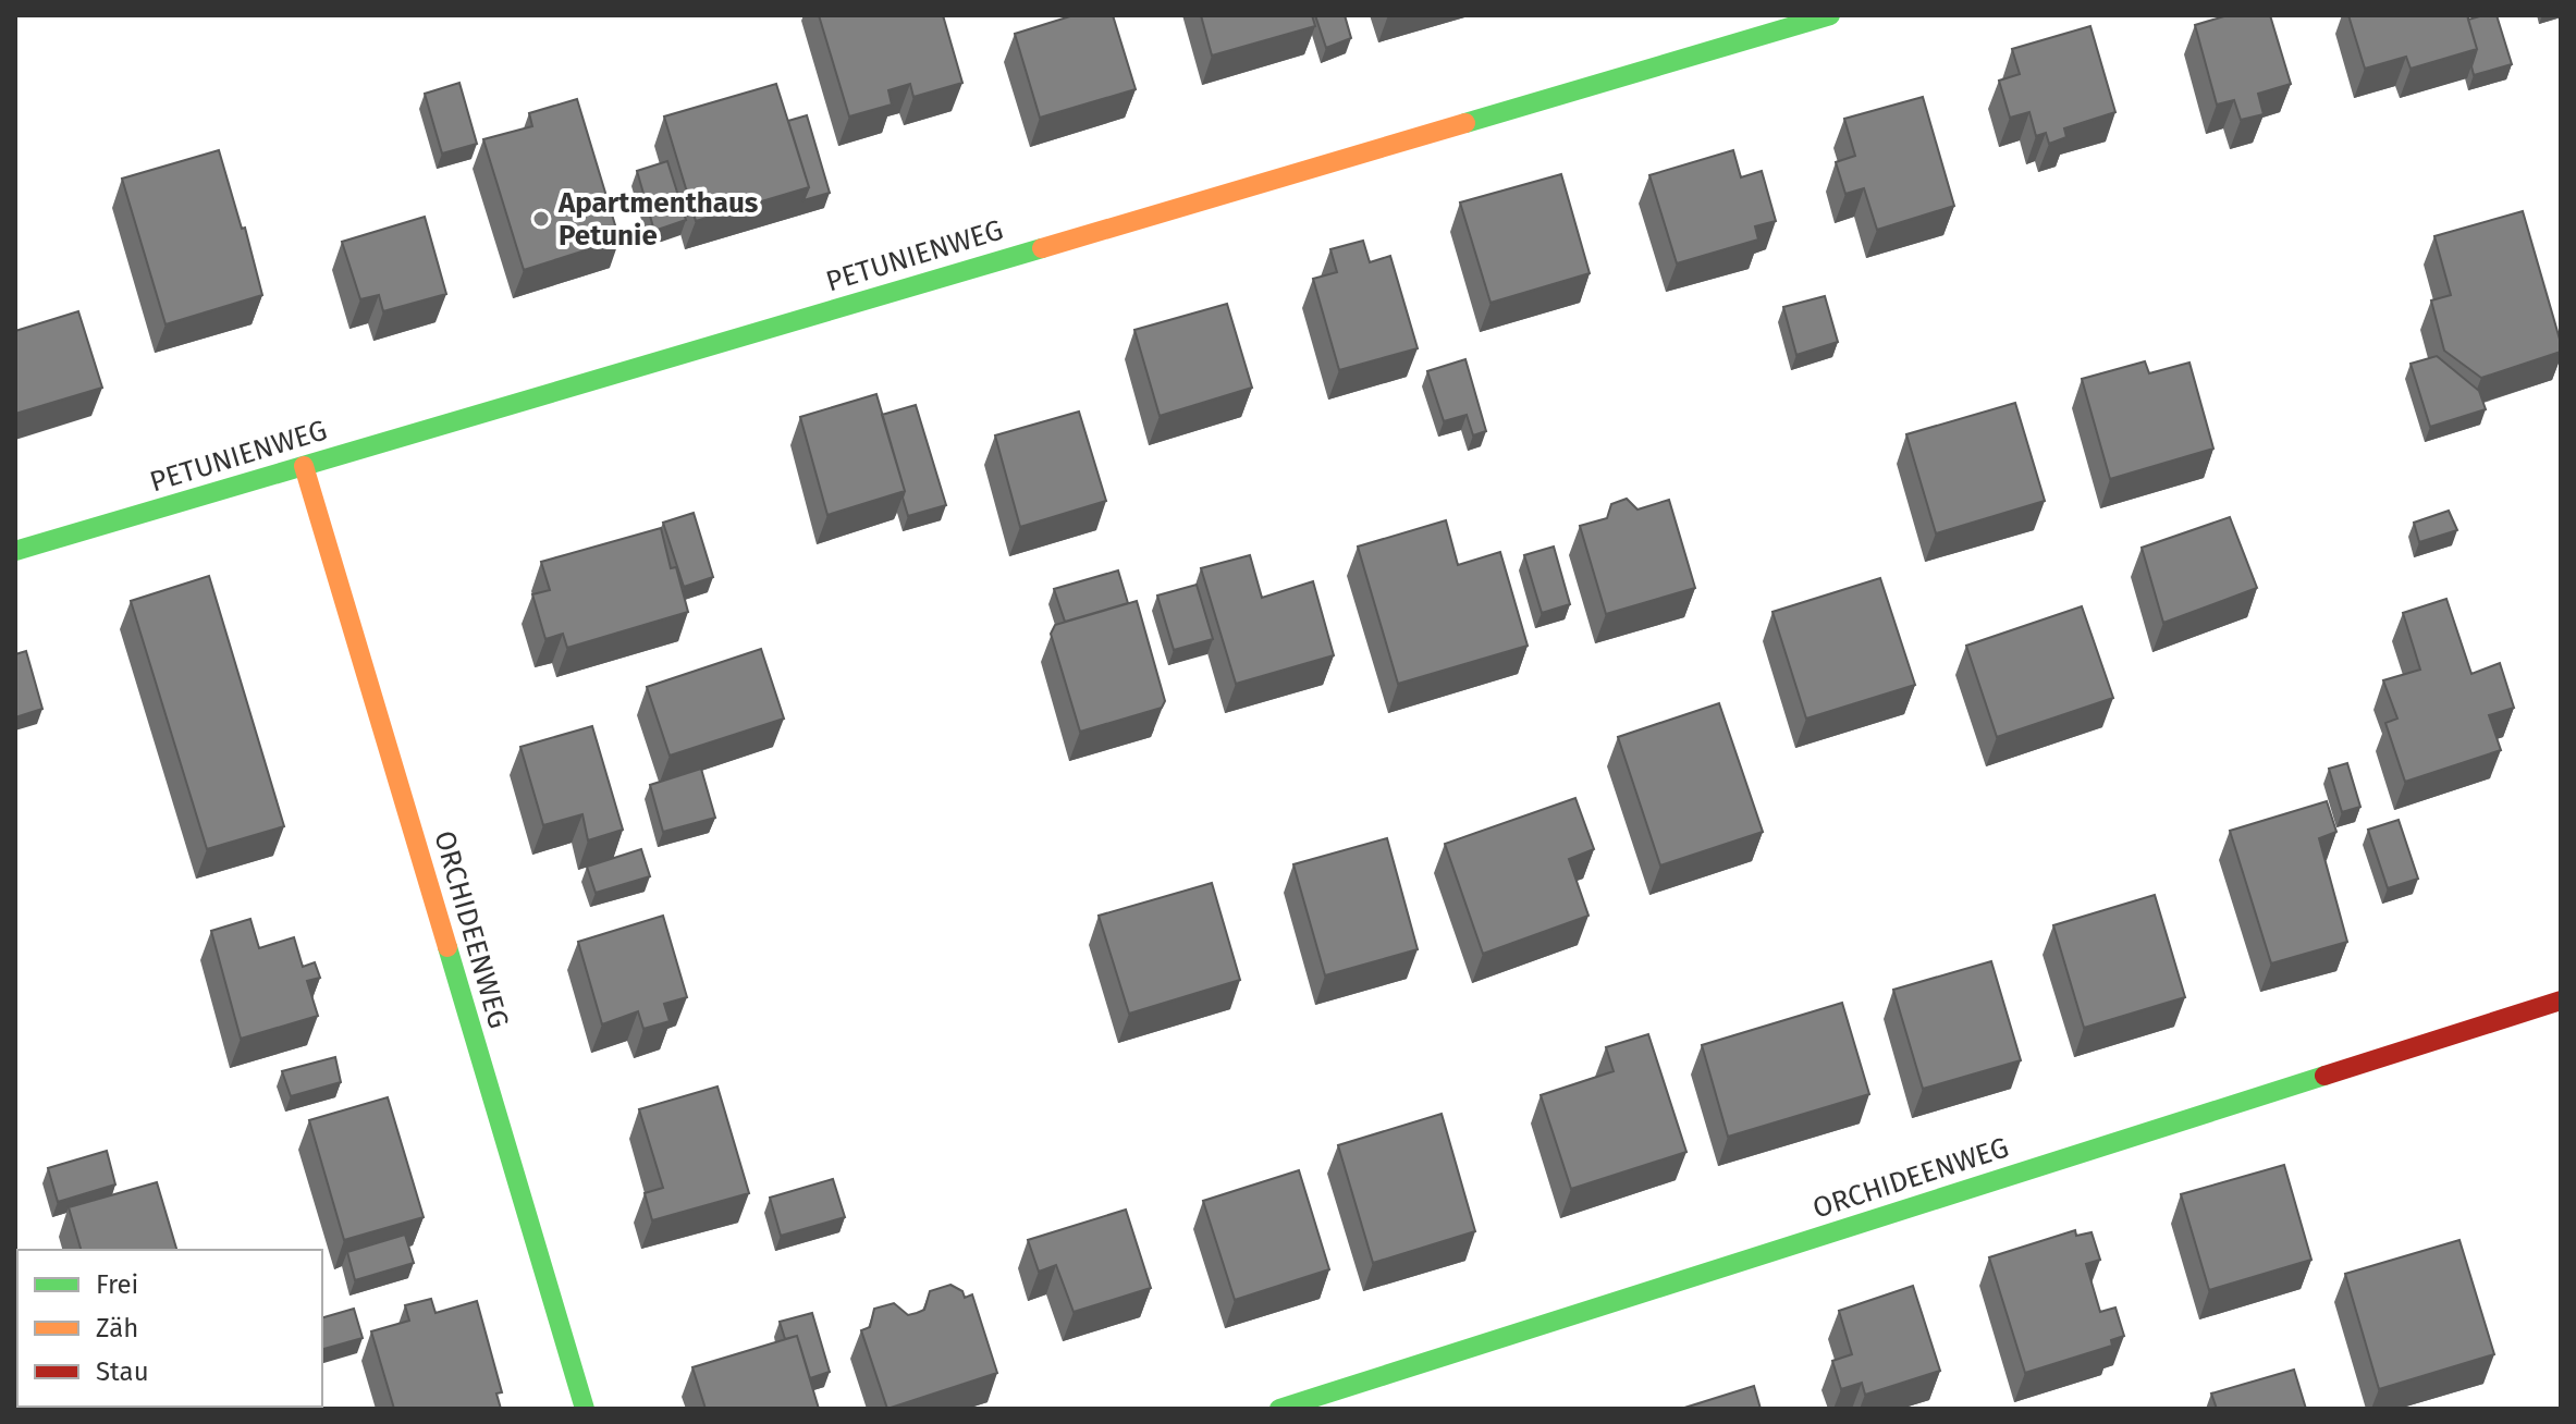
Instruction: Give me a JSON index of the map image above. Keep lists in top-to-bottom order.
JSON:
{
  "streets": {
    "street": ["PETUNIENWEG", "ORCHIDEENWEG"]
  },
  "crossings": [
    ["PETUNIENWEG", "ORCHIDEENWEG"]
  ],
  "places": ["Apartmenthaus Petunie"],
  "legend": ["Frei", "Zäh", "Stau"]
}
